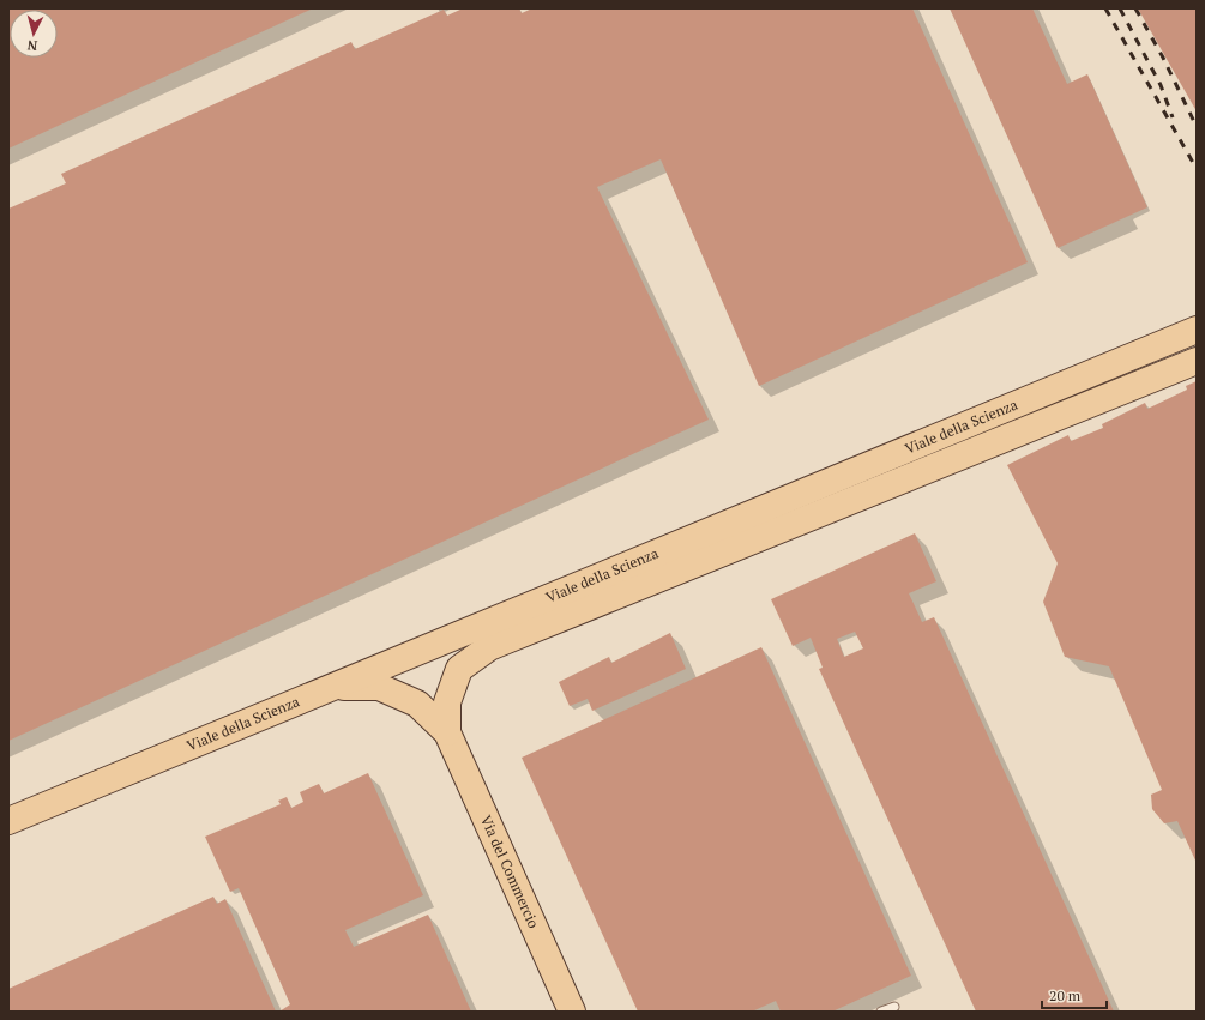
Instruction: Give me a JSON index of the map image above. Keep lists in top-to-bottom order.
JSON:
{
  "streets": {
    "main road": ["Viale della Scienza", "Via del Commercio"]
  },
  "crossings": [
    ["Viale della Scienza", "Via del Commercio"]
  ],
  "scale_bar": "20 m",
  "north": "bottom"
}
